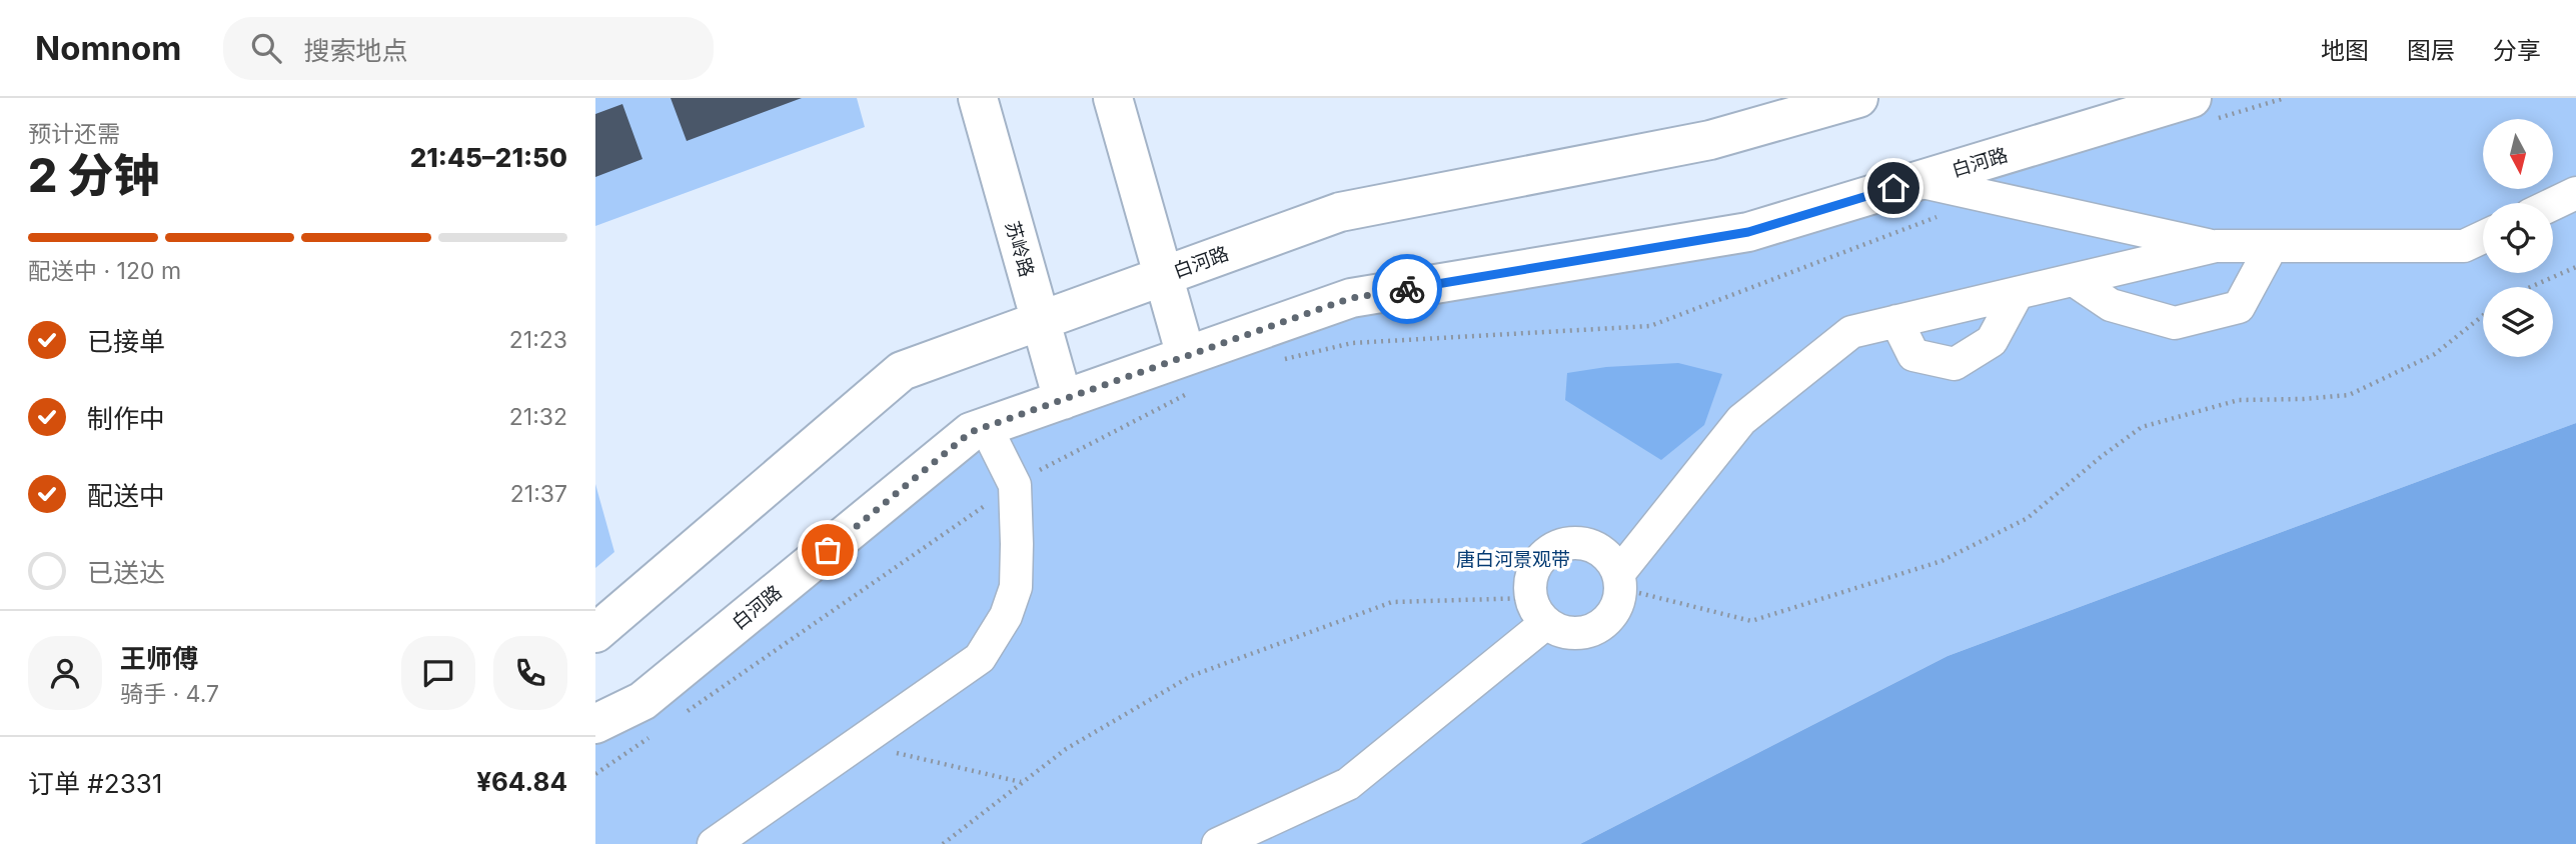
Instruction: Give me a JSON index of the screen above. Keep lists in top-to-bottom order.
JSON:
{
  "streets": {
    "street": ["白河路", "苏岭路"]
  },
  "crossings": [
    ["白河路", "苏岭路"]
  ],
  "parks": ["唐白河景观带"],
  "north": "bottom",
  "page": {
    "header": "Nomnom",
    "search": "搜索地点",
    "nav": ["地图", "图层", "分享"],
    "heading": ["2 分钟", "预计还需", "21:45–21:50"],
    "panel": [
      "王师傅",
      "骑手 · 4.7",
      "订单 #2331",
      "¥64.84"
    ],
    "bar": "配送中 · 120 m",
    "list": [
      ["已接单", "21:23"],
      ["制作中", "21:32"],
      ["配送中", "21:37"],
      "已送达"
    ]
  }
}
